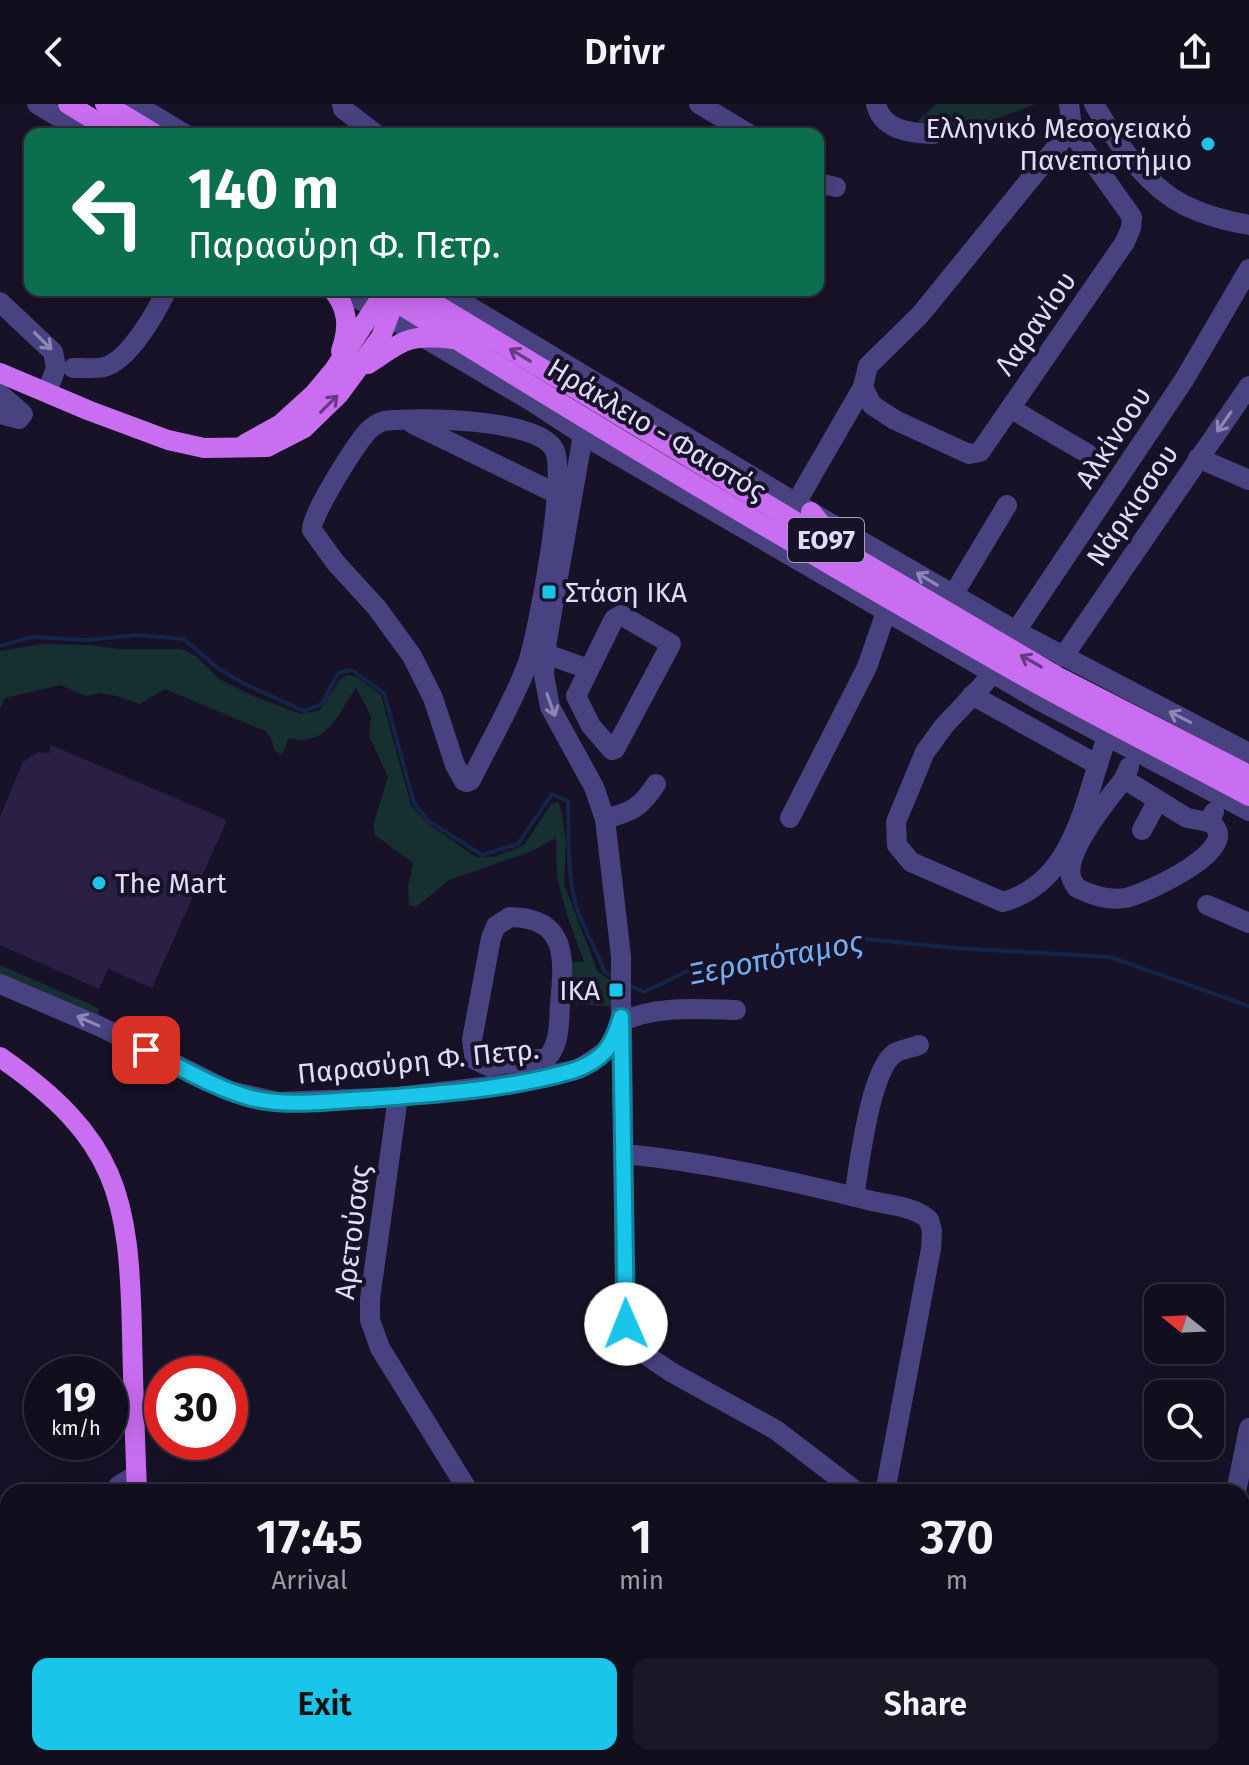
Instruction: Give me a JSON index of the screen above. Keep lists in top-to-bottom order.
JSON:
{
  "streets": {
    "main road": ["Ηράκλειο - Φαιστός", "ΕΟ97"],
    "street": [
      "Λαρανίου",
      "Αλκίνοου",
      "Νάρκισσου",
      "Παρασύρη Φ. Πετρ.",
      "Αρετούσας"
    ]
  },
  "crossings": [
    ["Παρασύρη Φ. Πετρ.", "Αρετούσας"]
  ],
  "water": ["Ξεροπόταμος"],
  "places": {
    "other": ["Ελληνικό Μεσογειακό Πανεπιστήμιο", "The Mart"],
    "transit": ["Στάση ΙΚΑ", "IKA"]
  },
  "north": "left",
  "page": {
    "header": "Drivr",
    "turn": ["140 m", "Παρασύρη Φ. Πετρ."],
    "speed": "19 km/h",
    "limit": "30",
    "eta": [
      "17:45",
      "Arrival",
      "1",
      "min",
      "370",
      "m"
    ],
    "buttons": ["Exit", "Share"]
  }
}
